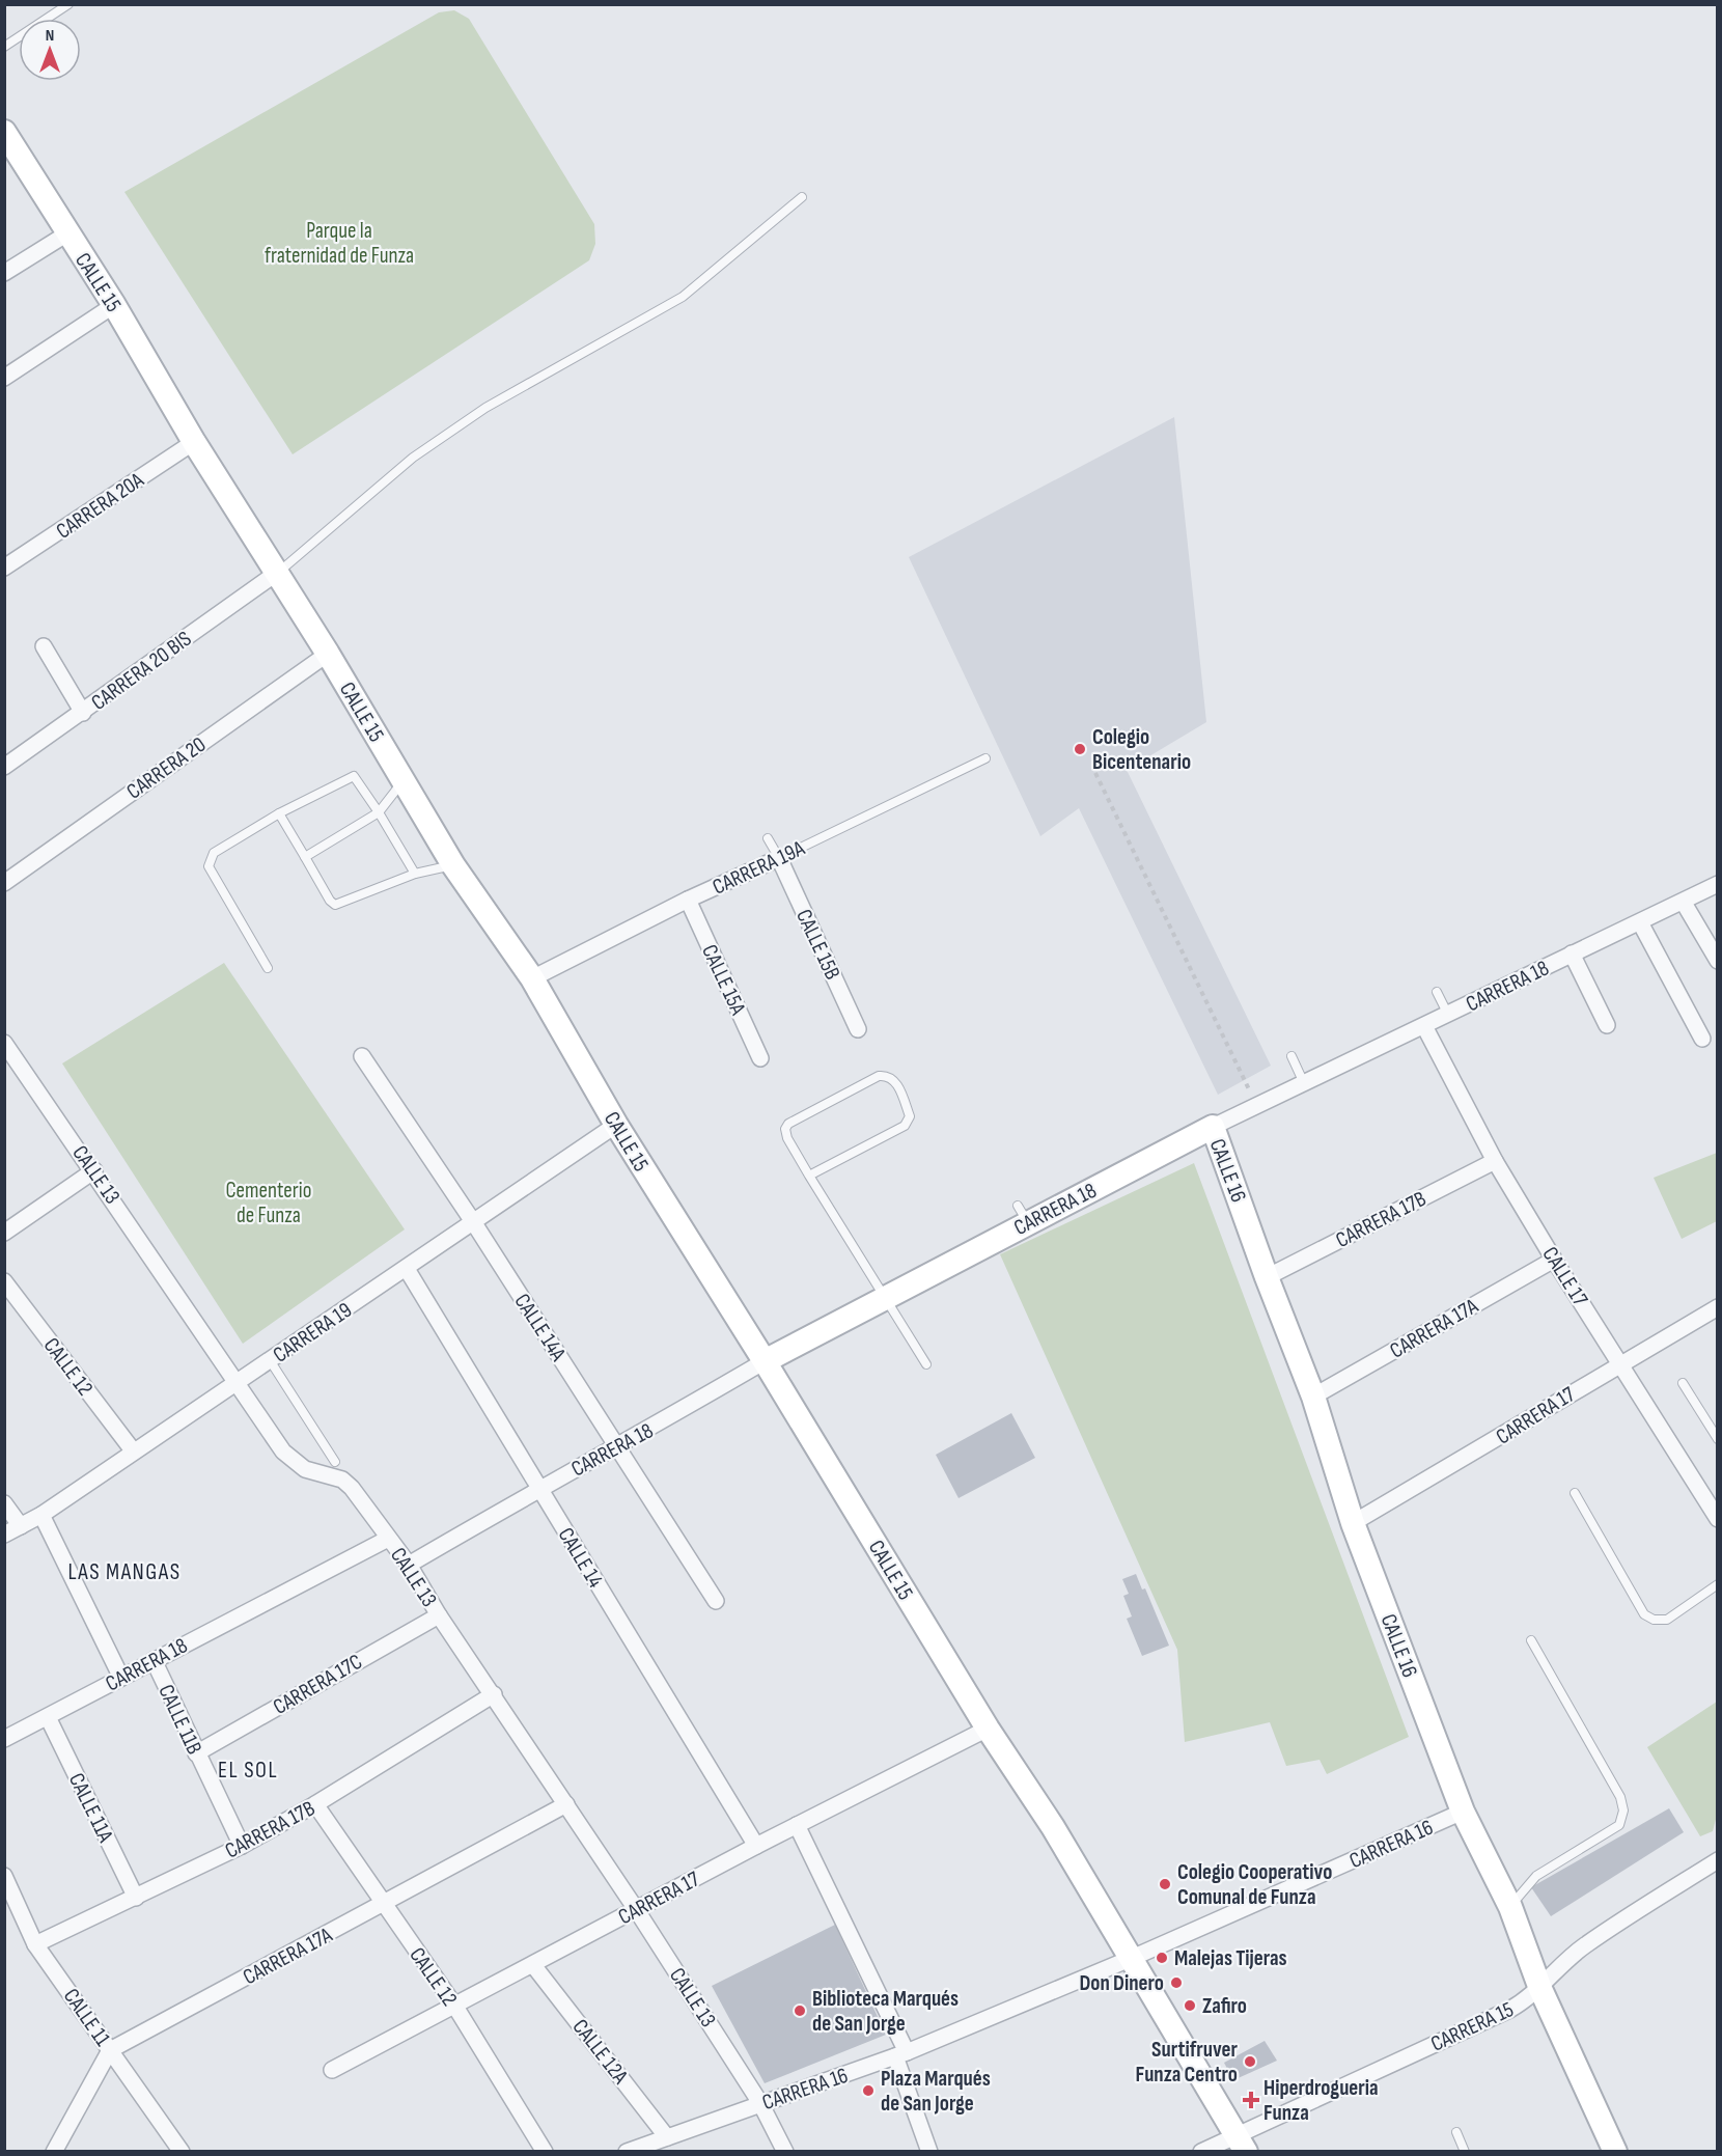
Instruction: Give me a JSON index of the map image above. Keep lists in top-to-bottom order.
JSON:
{
  "streets": {
    "street": [
      "CALLE 15",
      "CARRERA 20A",
      "CARRERA 20 BIS",
      "CARRERA 20",
      "CARRERA 19A",
      "CALLE 15B",
      "CALLE 15A",
      "CARRERA 18",
      "CALLE 16",
      "CALLE 13",
      "CARRERA 17B",
      "CALLE 17",
      "CALLE 14A",
      "CARRERA 17A",
      "CARRERA 19",
      "CALLE 12",
      "CARRERA 17",
      "CALLE 14",
      "CARRERA 17C",
      "CALLE 11B",
      "CALLE 11A",
      "CARRERA 16",
      "CALLE 11",
      "CARRERA 15",
      "CALLE 12A"
    ]
  },
  "crossings": [
    ["CALLE 15", "CARRERA 20A"],
    ["CALLE 15", "CARRERA 20 BIS"],
    ["CALLE 15", "CARRERA 20"],
    ["CALLE 15", "CARRERA 19A"],
    ["CALLE 15", "CARRERA 18"],
    ["CALLE 15", "CARRERA 19"],
    ["CALLE 15", "CARRERA 17"],
    ["CALLE 15", "CARRERA 16"],
    ["CALLE 15", "CARRERA 15"],
    ["CARRERA 19A", "CALLE 15B"],
    ["CARRERA 19A", "CALLE 15A"],
    ["CARRERA 18", "CALLE 16"],
    ["CARRERA 18", "CALLE 13"],
    ["CARRERA 18", "CALLE 17"],
    ["CARRERA 18", "CALLE 14A"],
    ["CARRERA 18", "CALLE 14"],
    ["CARRERA 18", "CALLE 11B"],
    ["CARRERA 18", "CALLE 11A"],
    ["CALLE 16", "CARRERA 17B"],
    ["CALLE 16", "CARRERA 17A"],
    ["CALLE 16", "CARRERA 17"],
    ["CALLE 16", "CARRERA 16"],
    ["CALLE 16", "CARRERA 15"],
    ["CALLE 13", "CARRERA 17B"],
    ["CALLE 13", "CARRERA 17A"],
    ["CALLE 13", "CARRERA 19"],
    ["CALLE 13", "CARRERA 17"],
    ["CALLE 13", "CARRERA 17C"],
    ["CALLE 13", "CARRERA 16"],
    ["CARRERA 17B", "CALLE 17"],
    ["CARRERA 17B", "CALLE 12"],
    ["CARRERA 17B", "CALLE 11B"],
    ["CARRERA 17B", "CALLE 11A"],
    ["CARRERA 17B", "CALLE 11"],
    ["CALLE 17", "CARRERA 17A"],
    ["CALLE 17", "CARRERA 17"],
    ["CALLE 14A", "CARRERA 19"],
    ["CARRERA 17A", "CALLE 12"],
    ["CARRERA 17A", "CALLE 11"],
    ["CARRERA 19", "CALLE 12"],
    ["CARRERA 19", "CALLE 14"],
    ["CALLE 12", "CARRERA 17"],
    ["CARRERA 17", "CALLE 14"],
    ["CARRERA 17", "CALLE 12A"],
    ["CARRERA 17C", "CALLE 11B"],
    ["CARRERA 16", "CALLE 12A"]
  ],
  "districts": ["LAS MANGAS", "EL SOL"],
  "parks": ["Parque la fraternidad de Funza", "Cementerio de Funza"],
  "places": {
    "other": [
      "Colegio Bicentenario",
      "Colegio Cooperativo Comunal de Funza",
      "Malejas Tijeras",
      "Don Dinero",
      "Zafiro",
      "Biblioteca Marqués de San Jorge",
      "Surtifruver Funza Centro",
      "Plaza Marqués de San Jorge"
    ],
    "health": ["Hiperdrogueria Funza"]
  },
  "north": "top"
}
